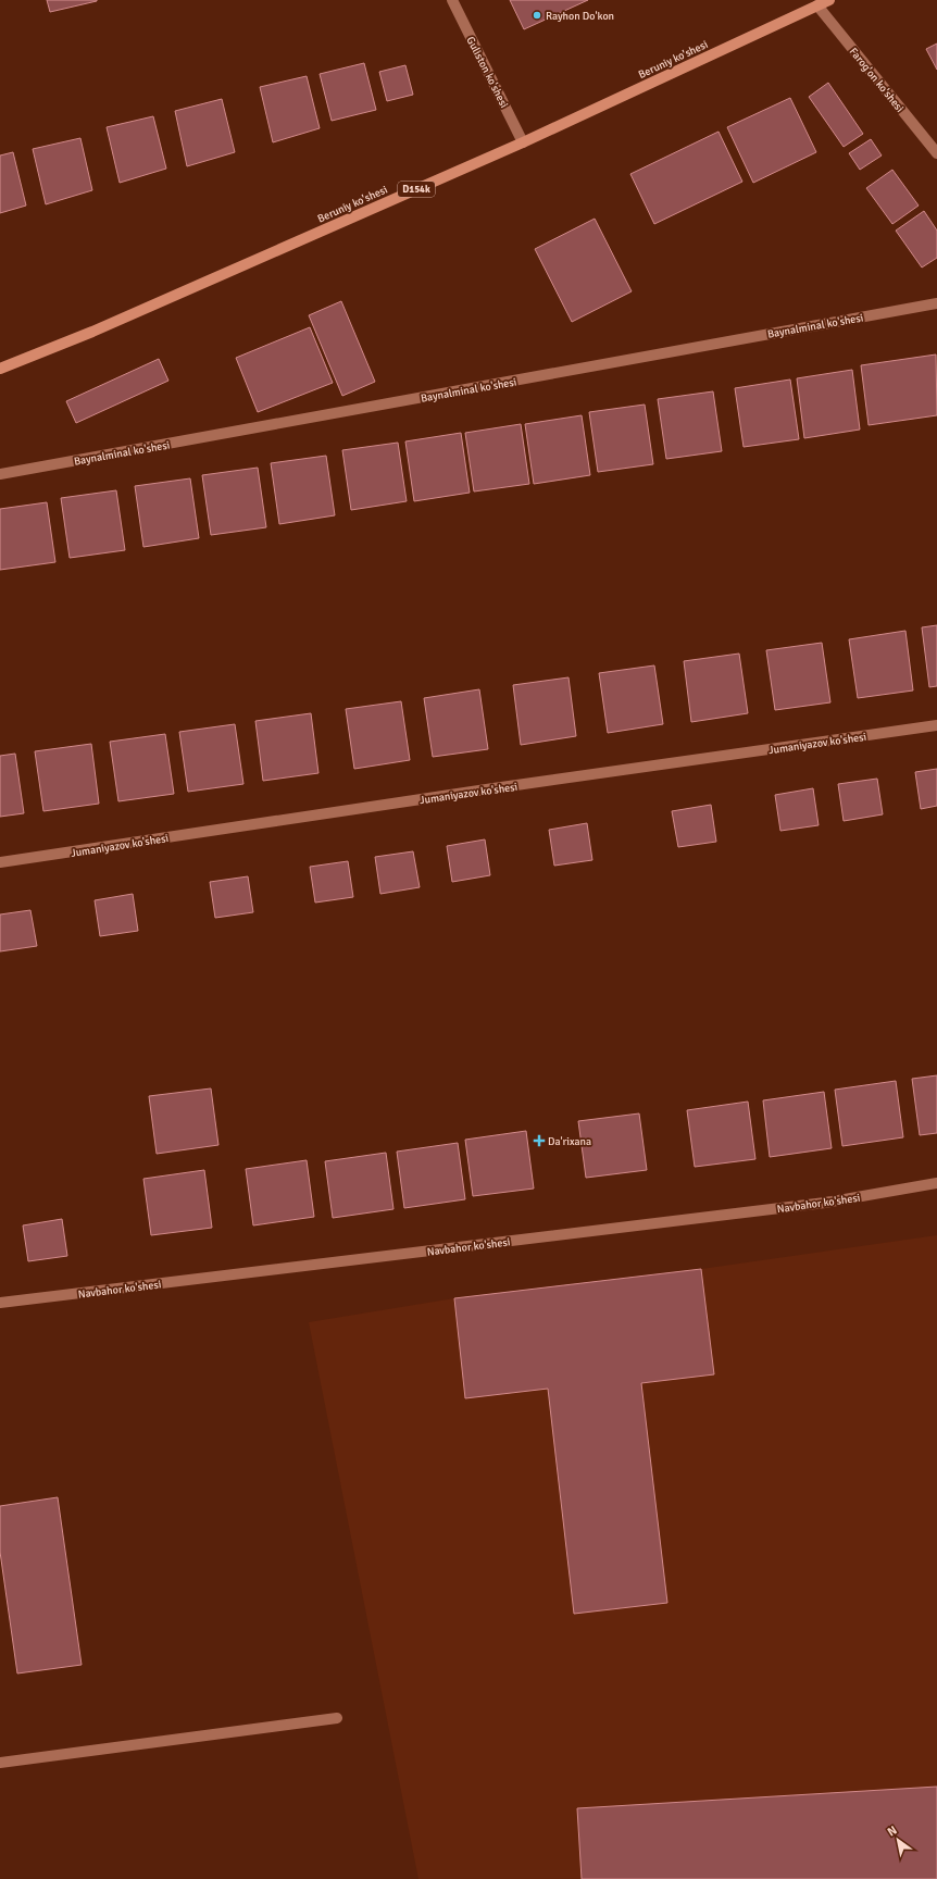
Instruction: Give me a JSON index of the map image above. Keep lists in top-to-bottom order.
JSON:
{
  "streets": {
    "main road": ["Beruniy ko'shesi", "D154k"],
    "street": [
      "Guliston ko'shesi",
      "Farog'on ko'shesi",
      "Baynalminal ko'shesi",
      "Jumaniyazov ko'shesi",
      "Navbahor ko'shesi"
    ]
  },
  "crossings": [
    ["Beruniy ko'shesi", "Guliston ko'shesi"],
    ["Beruniy ko'shesi", "Farog'on ko'shesi"]
  ],
  "places": {
    "other": ["Rayhon Do'kon"],
    "health": ["Da'rixana"]
  },
  "north": "top left"
}
